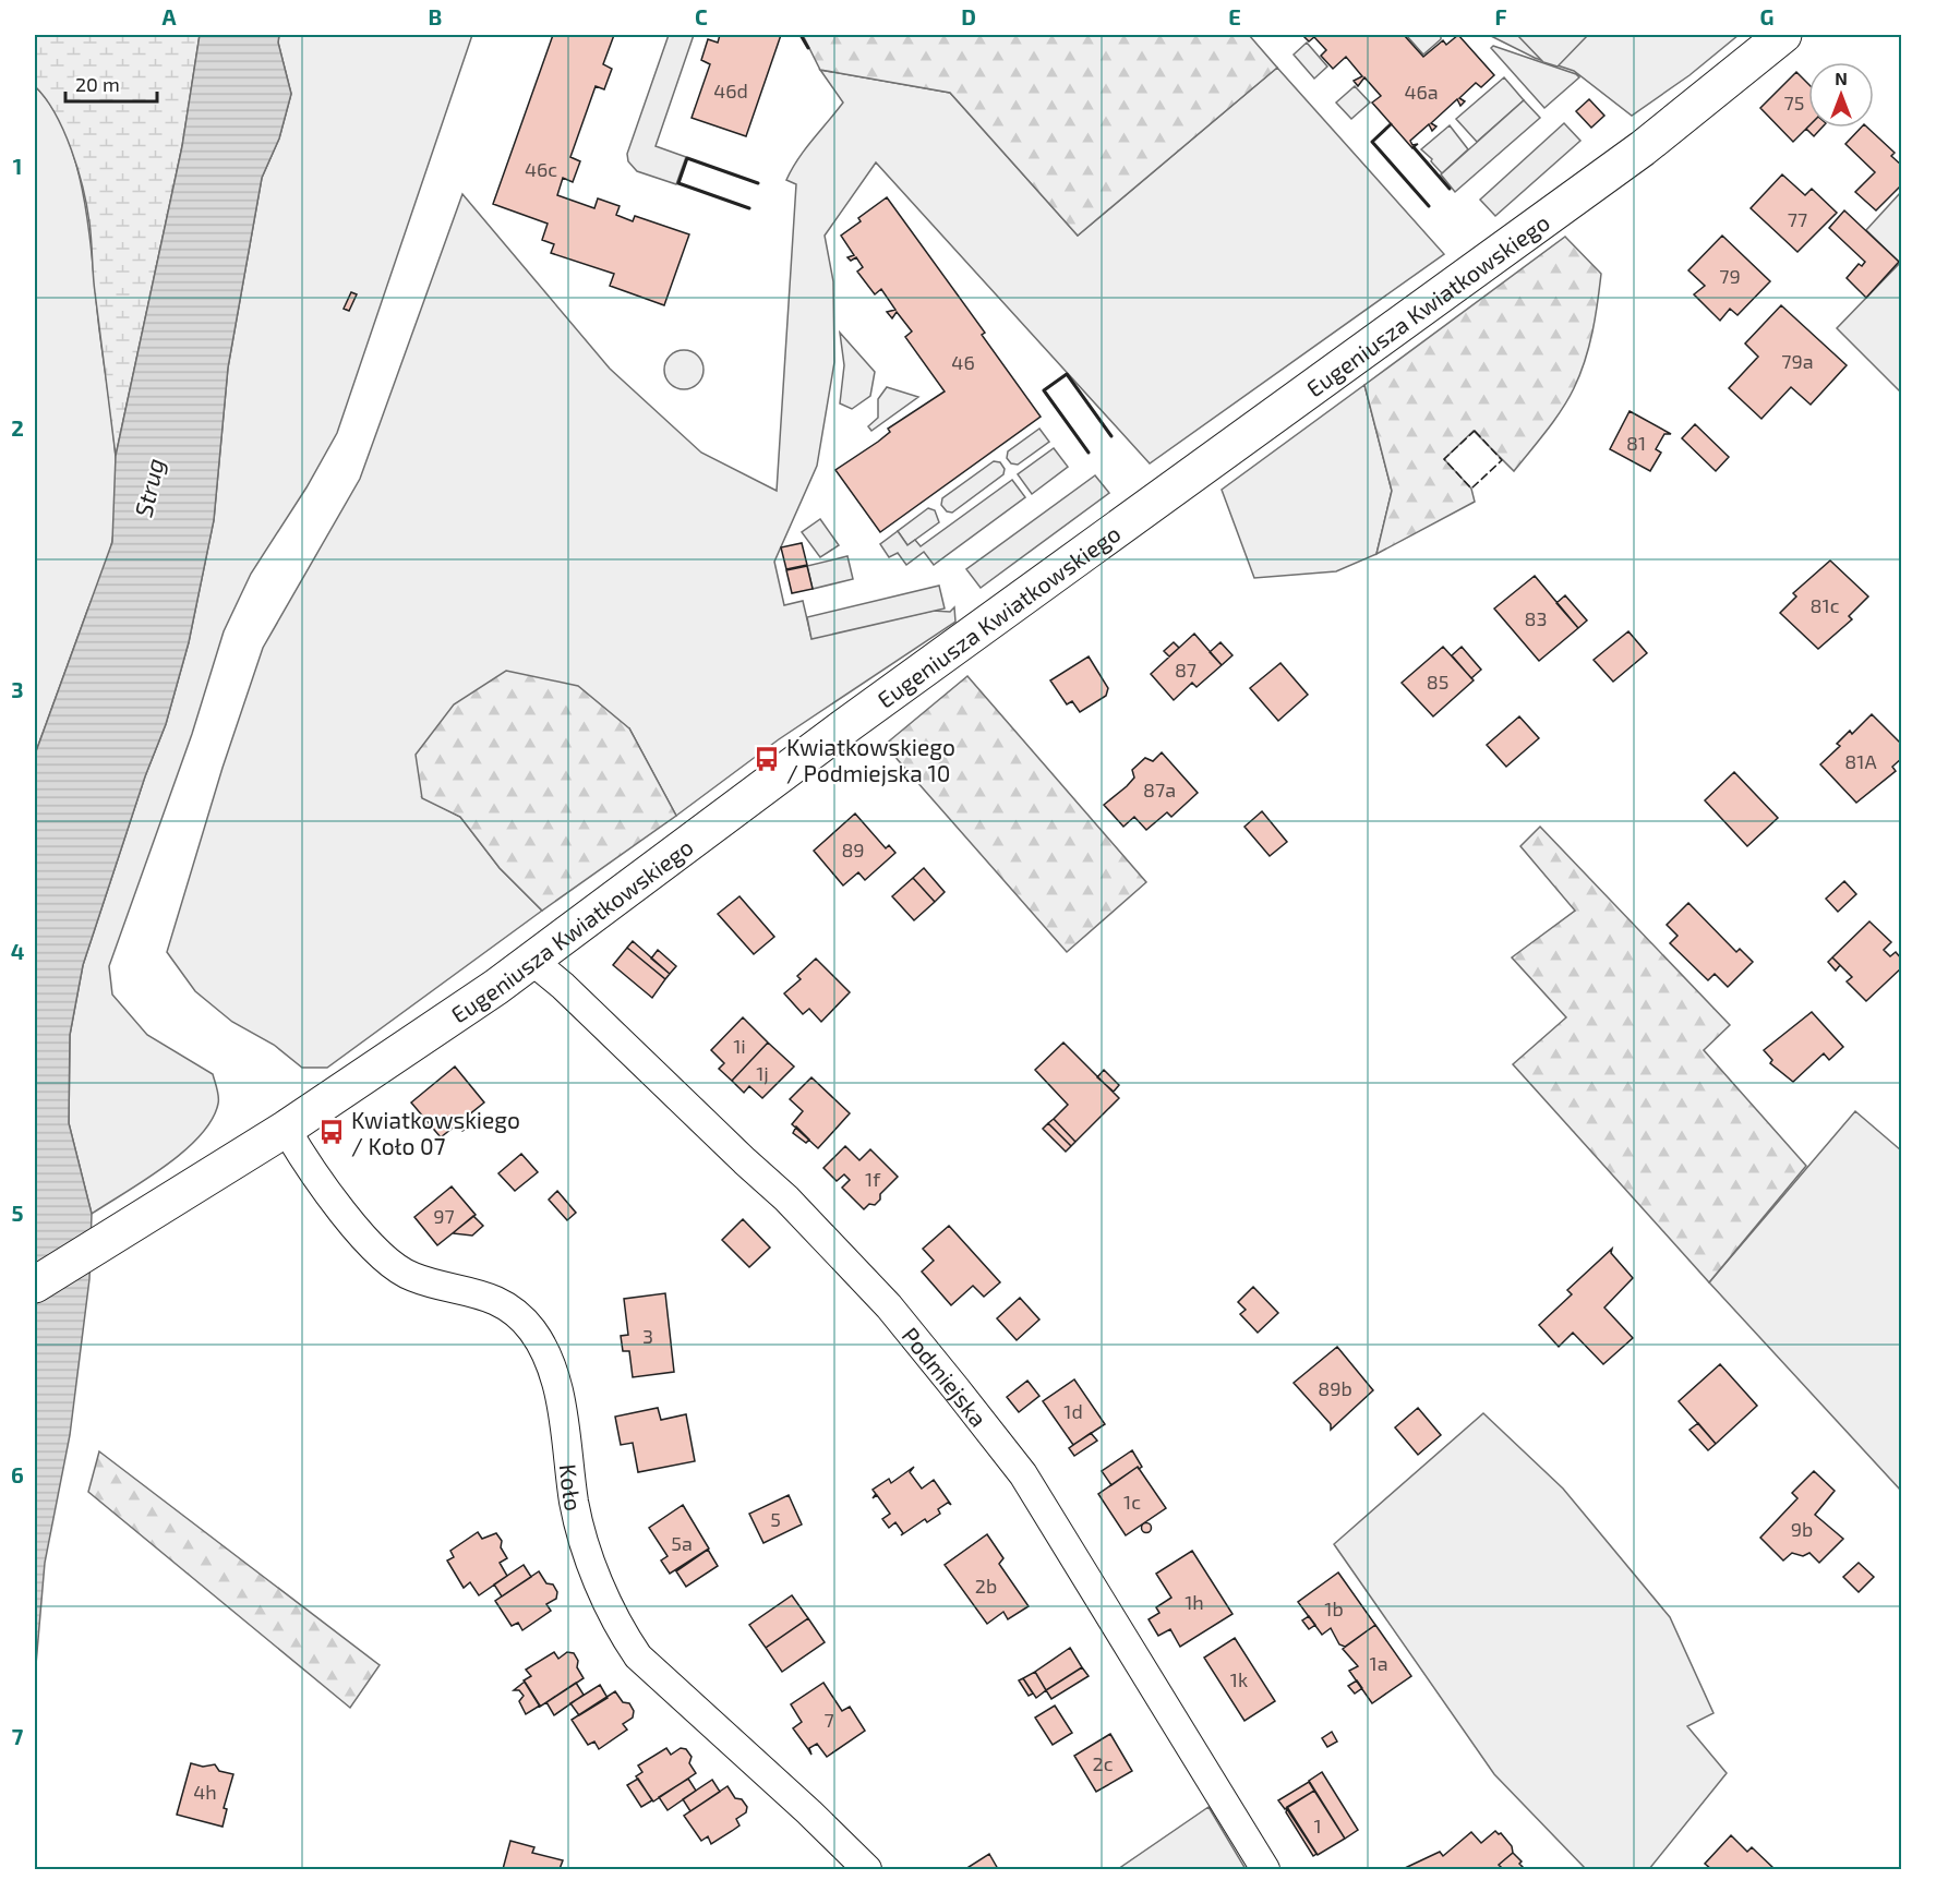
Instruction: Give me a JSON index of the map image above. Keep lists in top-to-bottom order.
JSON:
{
  "streets": {
    "street": ["Eugeniusza Kwiatkowskiego", "Podmiejska", "Koło"]
  },
  "crossings": [
    ["Eugeniusza Kwiatkowskiego", "Podmiejska"],
    ["Eugeniusza Kwiatkowskiego", "Koło"]
  ],
  "water": ["Strug"],
  "places": {
    "bus stop": ["Kwiatkowskiego / Podmiejska 10", "Kwiatkowskiego / Koło 07"]
  },
  "house_numbers": [
    "46d",
    "46a",
    "75",
    "46c",
    "77",
    "79",
    "79a",
    "46",
    "81",
    "81c",
    "83",
    "87",
    "85",
    "81A",
    "87a",
    "89",
    "1i",
    "1j",
    "1f",
    "97",
    "3",
    "89b",
    "1d",
    "1c",
    "5",
    "9b",
    "5a",
    "2b",
    "1h",
    "1b",
    "1a",
    "1k",
    "7",
    "2c",
    "4h",
    "1"
  ],
  "scale_bar": "20 m",
  "north": "top",
  "grid": {
    "columns": [
      "A",
      "B",
      "C",
      "D",
      "E",
      "F",
      "G"
    ],
    "rows": [
      "1",
      "2",
      "3",
      "4",
      "5",
      "6",
      "7"
    ]
  }
}
